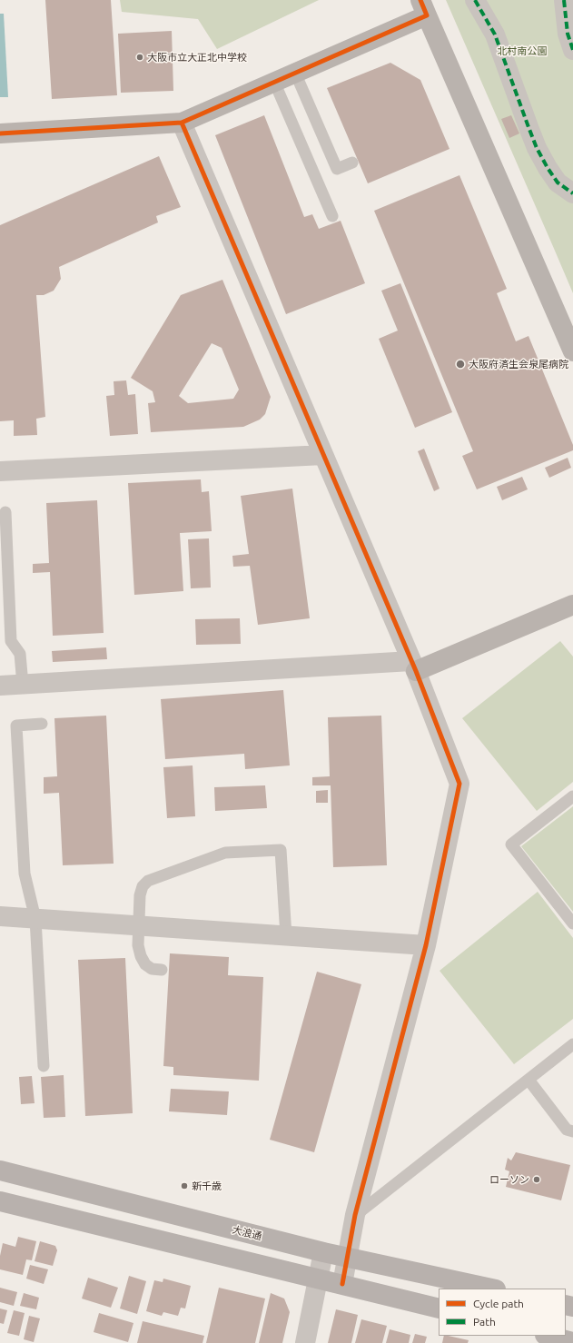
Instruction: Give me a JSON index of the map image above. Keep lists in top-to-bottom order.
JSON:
{
  "streets": {
    "main road": ["大浪通"]
  },
  "parks": ["北村南公園"],
  "places": [
    "大阪市立大正北中学校",
    "大阪府済生会泉尾病院",
    "ローソン",
    "新千歳"
  ],
  "legend": ["Cycle path", "Path"]
}
